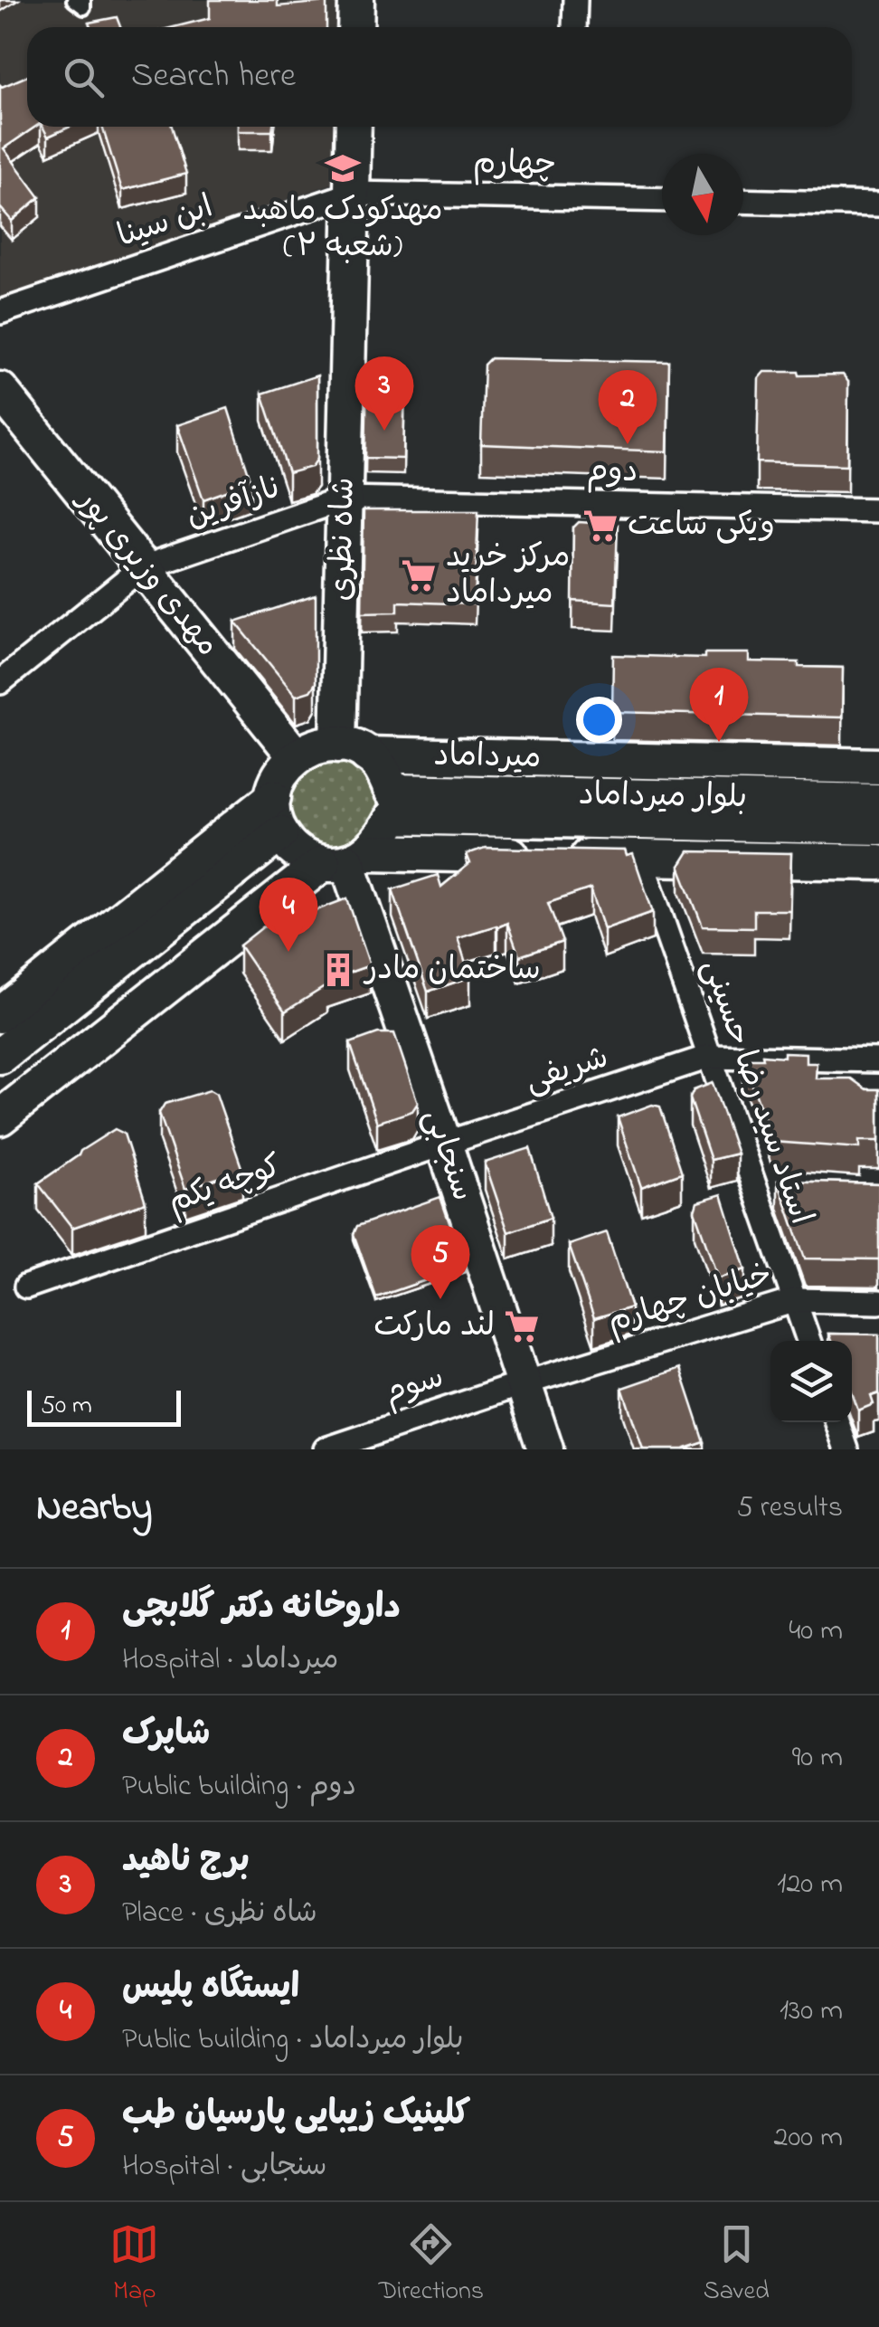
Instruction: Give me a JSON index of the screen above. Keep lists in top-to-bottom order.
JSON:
{
  "streets": {
    "main road": [
      "شاه نظری",
      "مهدی وزیری پور",
      "میرداماد",
      "بلوار میرداماد",
      "سنجابی"
    ],
    "street": [
      "چهارم",
      "ابن سینا",
      "دوم",
      "نازآفرین",
      "شریفی",
      "استاد سید رضا حسینی",
      "کوچه یکم",
      "خیابان چهارم",
      "سوم"
    ]
  },
  "crossings": [
    ["چهارم", "ابن سینا"],
    ["چهارم", "شاه نظری"],
    ["ابن سینا", "شاه نظری"],
    ["دوم", "نازآفرین"],
    ["دوم", "شاه نظری"],
    ["نازآفرین", "شاه نظری"],
    ["نازآفرین", "مهدی وزیری پور"],
    ["شاه نظری", "مهدی وزیری پور"],
    ["شاه نظری", "میرداماد"],
    ["شاه نظری", "بلوار میرداماد"],
    ["شاه نظری", "سنجابی"],
    ["مهدی وزیری پور", "میرداماد"],
    ["مهدی وزیری پور", "بلوار میرداماد"],
    ["مهدی وزیری پور", "سنجابی"],
    ["میرداماد", "بلوار میرداماد"],
    ["میرداماد", "سنجابی"],
    ["بلوار میرداماد", "سنجابی"],
    ["شریفی", "استاد سید رضا حسینی"],
    ["شریفی", "سنجابی"],
    ["شریفی", "کوچه یکم"],
    ["استاد سید رضا حسینی", "خیابان چهارم"],
    ["سنجابی", "کوچه یکم"],
    ["سنجابی", "خیابان چهارم"],
    ["سنجابی", "سوم"],
    ["خیابان چهارم", "سوم"]
  ],
  "places": {
    "school or university": ["مهدکودک ماهبد (شعبه ۲)"],
    "supermarket": ["ویکی ساعت", "مرکز خرید میرداماد", "لند مارکت"],
    "building": ["ساختمان مادر"]
  },
  "scale_bar": "50 m",
  "north": "bottom",
  "page": {
    "search": "Search here",
    "pins": [
      "3",
      "2",
      "1",
      "4",
      "5"
    ],
    "scale": "50 m",
    "heading": ["Nearby", "5 results"],
    "list": [
      {
        "mark": "1",
        "name": "داروخانه دکتر گلابچی",
        "note": "Hospital · میرداماد",
        "value": "40 m"
      },
      {
        "mark": "2",
        "name": "شاپرک",
        "note": "Public building · دوم",
        "value": "90 m"
      },
      {
        "mark": "3",
        "name": "برج ناهید",
        "note": "Place · شاه نظری",
        "value": "120 m"
      },
      {
        "mark": "4",
        "name": "ایستگاه پلیس",
        "note": "Public building · بلوار میرداماد",
        "value": "130 m"
      },
      {
        "mark": "5",
        "name": "کلینیک زیبایی پارسیان طب",
        "note": "Hospital · سنجابی",
        "value": "200 m"
      }
    ],
    "nav": ["Map", "Directions", "Saved"]
  }
}
